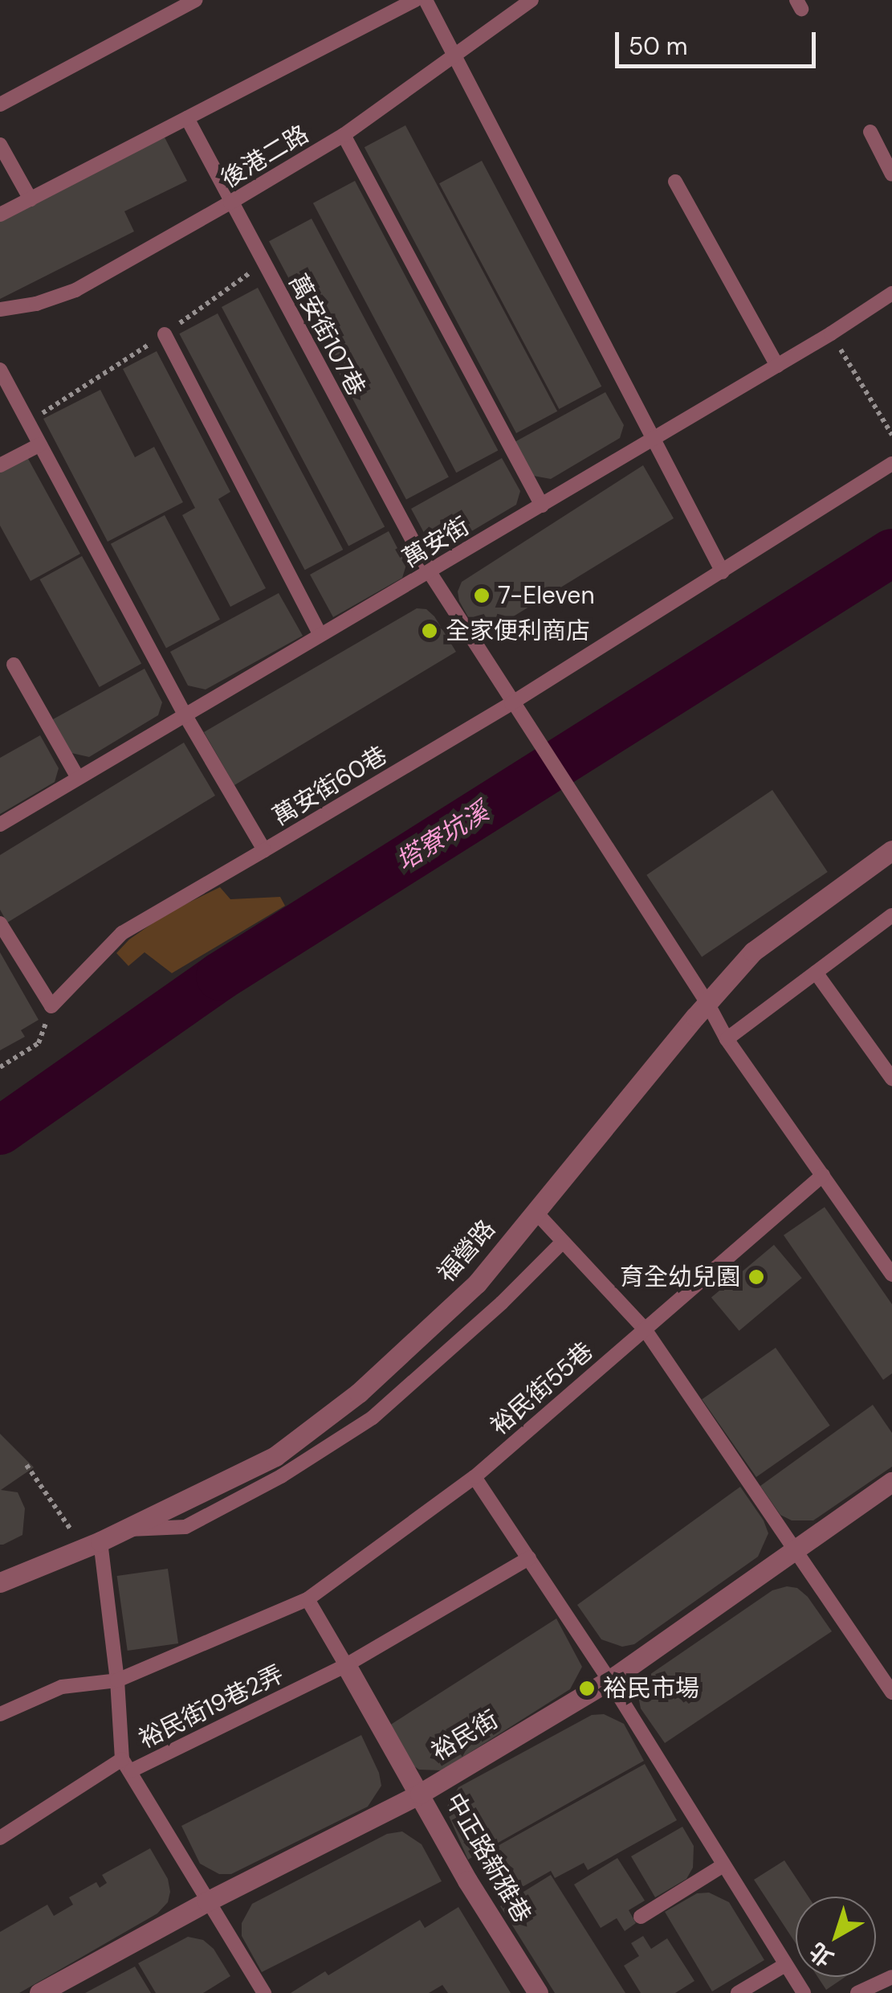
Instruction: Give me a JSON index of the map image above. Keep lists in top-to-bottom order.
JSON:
{
  "streets": {
    "street": ["福營路", "裕民街", "中正路新雅巷"],
    "lane": [
      "後港二路",
      "萬安街107巷",
      "萬安街",
      "萬安街60巷",
      "裕民街55巷",
      "裕民街19巷2弄"
    ]
  },
  "crossings": [
    ["後港二路", "萬安街107巷"],
    ["萬安街107巷", "萬安街"],
    ["萬安街107巷", "萬安街60巷"],
    ["萬安街107巷", "福營路"],
    ["萬安街107巷", "裕民街55巷"],
    ["萬安街", "萬安街60巷"],
    ["福營路", "裕民街19巷2弄"],
    ["裕民街55巷", "裕民街19巷2弄"],
    ["裕民街19巷2弄", "中正路新雅巷"],
    ["裕民街", "中正路新雅巷"]
  ],
  "water": ["塔寮坑溪"],
  "places": [
    "7-Eleven",
    "全家便利商店",
    "育全幼兒園",
    "裕民市場"
  ],
  "scale_bar": "50 m",
  "north": "bottom left"
}
